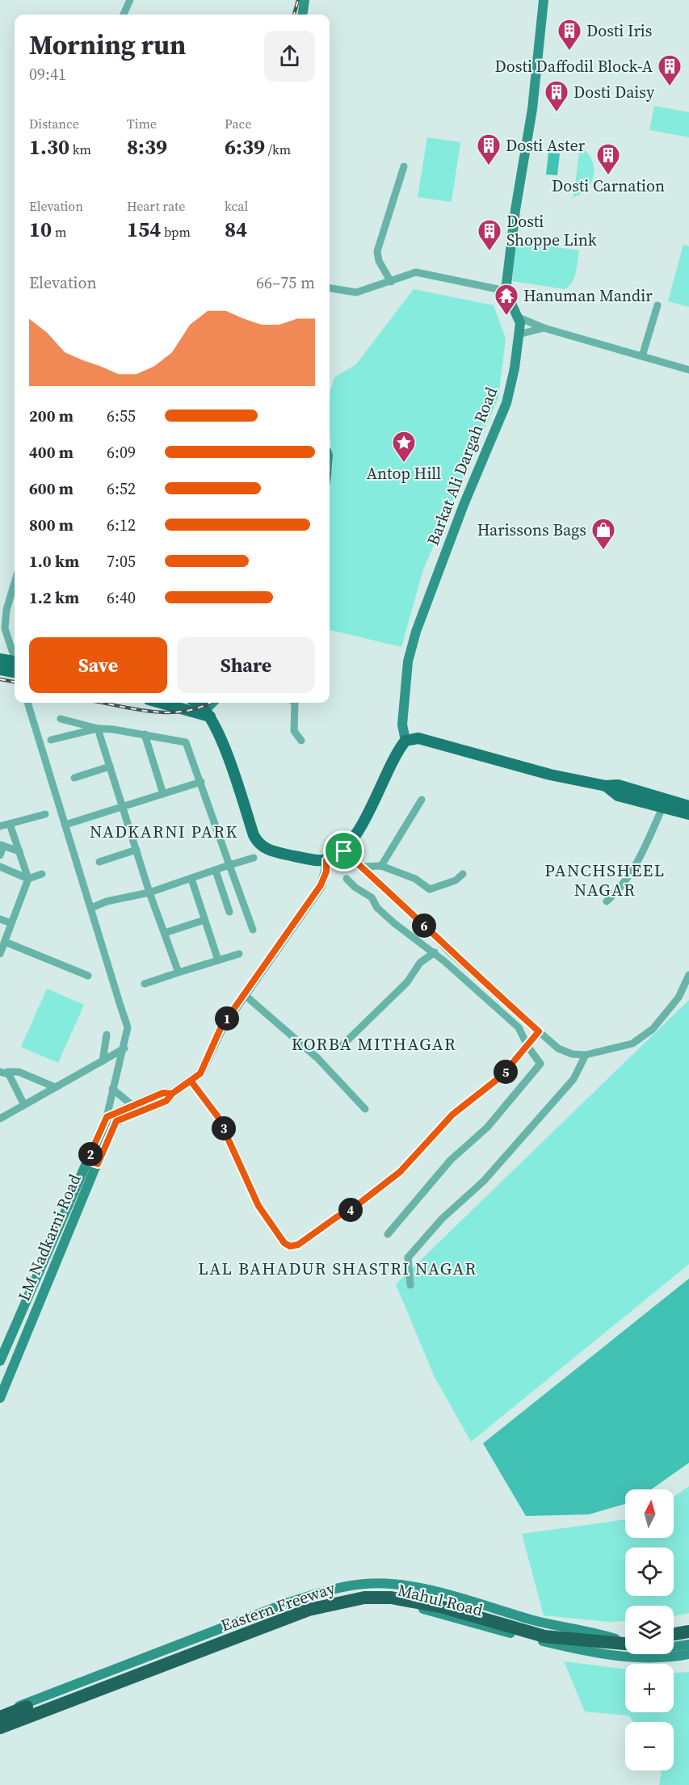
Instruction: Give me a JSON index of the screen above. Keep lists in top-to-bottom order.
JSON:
{
  "streets": {
    "highway": ["Eastern Freeway"],
    "street": ["Barkat Ali Dargah Road", "LM Nadkarni Road", "Mahul Road"]
  },
  "crossings": [
    ["Mahul Road", "Eastern Freeway"]
  ],
  "districts": [
    "NADKARNI PARK",
    "PANCHSHEEL NAGAR",
    "KORBA MITHAGAR",
    "LAL BAHADUR SHASTRI NAGAR"
  ],
  "places": {
    "building": [
      "Dosti Iris",
      "Dosti Daffodil Block-A",
      "Dosti Daisy",
      "Dosti Aster",
      "Dosti Carnation",
      "Dosti Shoppe Link"
    ],
    "temple": ["Hanuman Mandir"],
    "place": ["Antop Hill"],
    "shop": ["Harissons Bags"]
  },
  "north": "top",
  "page": {
    "heading": ["Morning run", "09:41"],
    "stats": [
      ["Distance", "1.30 km"],
      ["Time", "8:39"],
      ["Pace", "6:39 /km"],
      ["Elevation", "10 m"],
      ["Heart rate", "154 bpm"],
      ["kcal", "84"]
    ],
    "chart": ["Elevation", "66–75 m"],
    "list": [
      {
        "name": "200 m",
        "note": "6:55"
      },
      {
        "name": "400 m",
        "note": "6:09"
      },
      {
        "name": "600 m",
        "note": "6:52"
      },
      {
        "name": "800 m",
        "note": "6:12"
      },
      {
        "name": "1.0 km",
        "note": "7:05"
      },
      {
        "name": "1.2 km",
        "note": "6:40"
      }
    ],
    "buttons": ["Save", "Share"],
    "pins": [
      "6",
      "1",
      "5",
      "3",
      "2",
      "4"
    ],
    "map_buttons": ["+", "−"]
  }
}
